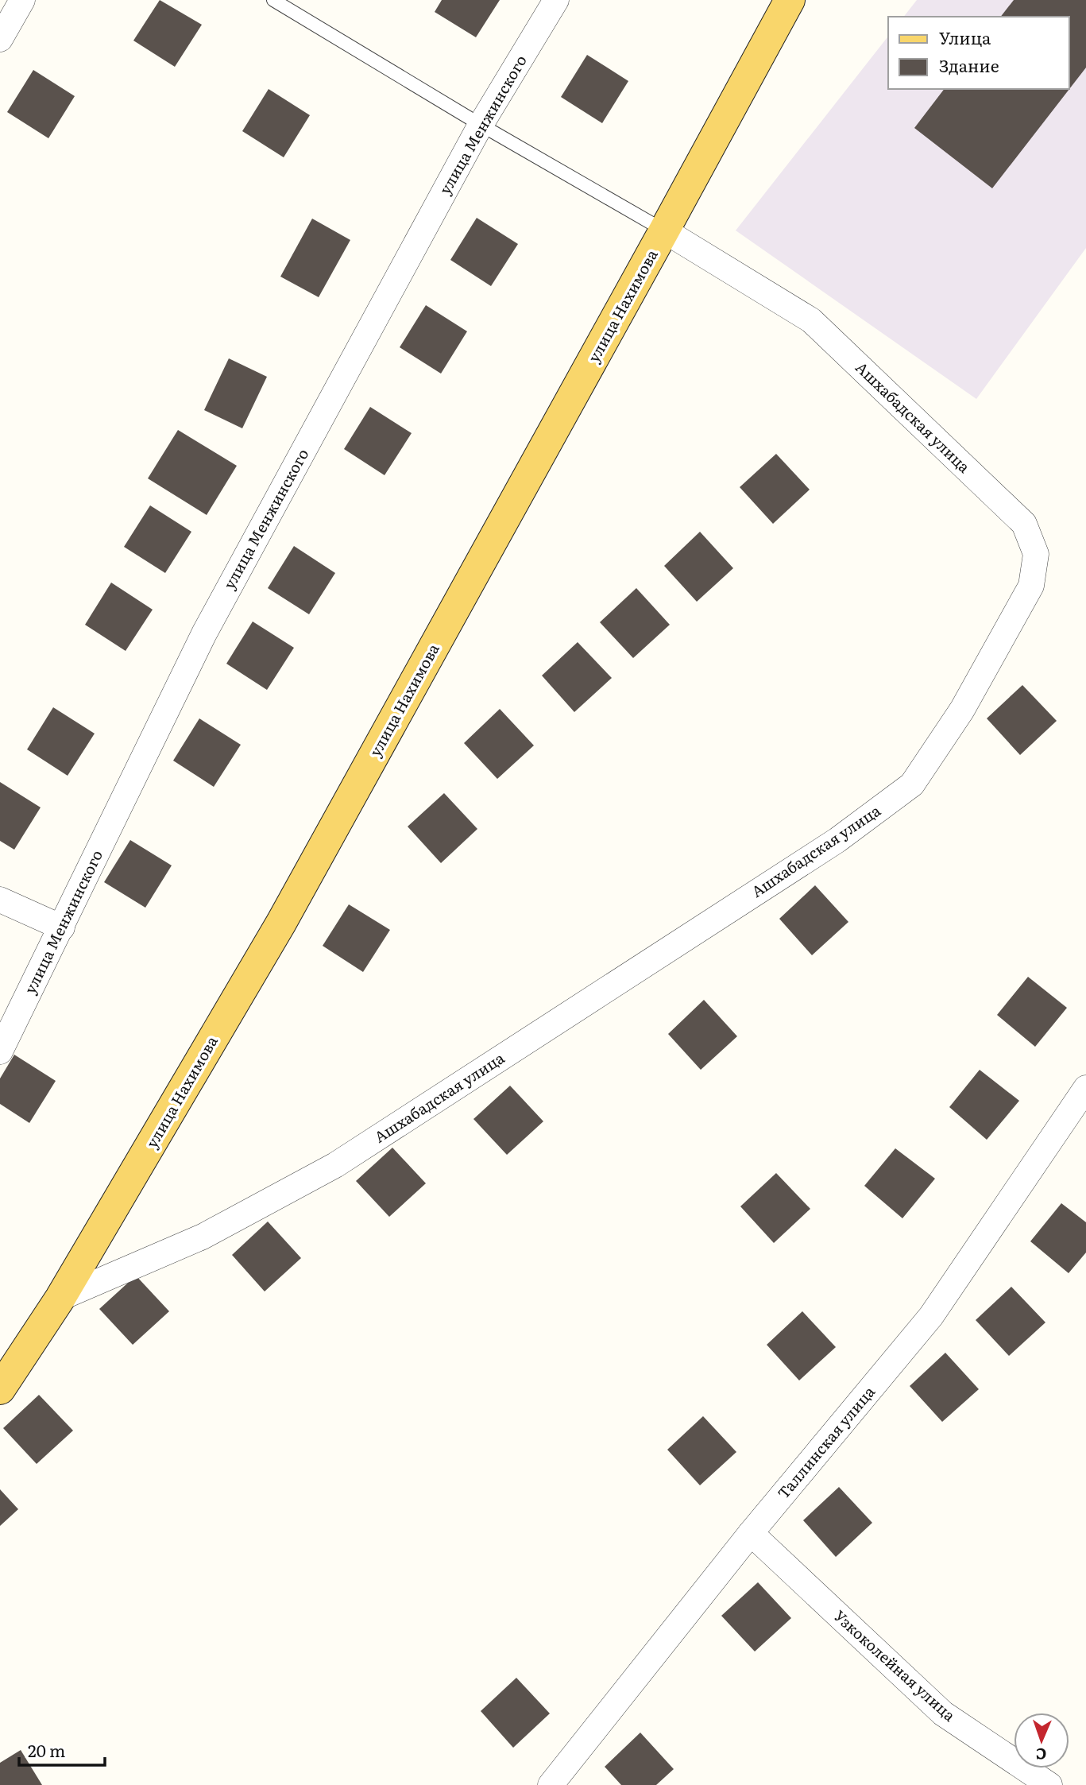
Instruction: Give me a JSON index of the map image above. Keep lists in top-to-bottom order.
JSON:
{
  "streets": {
    "main road": ["улица Нахимова"],
    "street": [
      "улица Менжинского",
      "Ашхабадская улица",
      "Таллинская улица",
      "Узкоколейная улица"
    ]
  },
  "crossings": [
    ["улица Нахимова", "Ашхабадская улица"],
    ["Таллинская улица", "Узкоколейная улица"]
  ],
  "legend": ["Улица", "Здание"],
  "scale_bar": "20 m",
  "north": "bottom"
}
